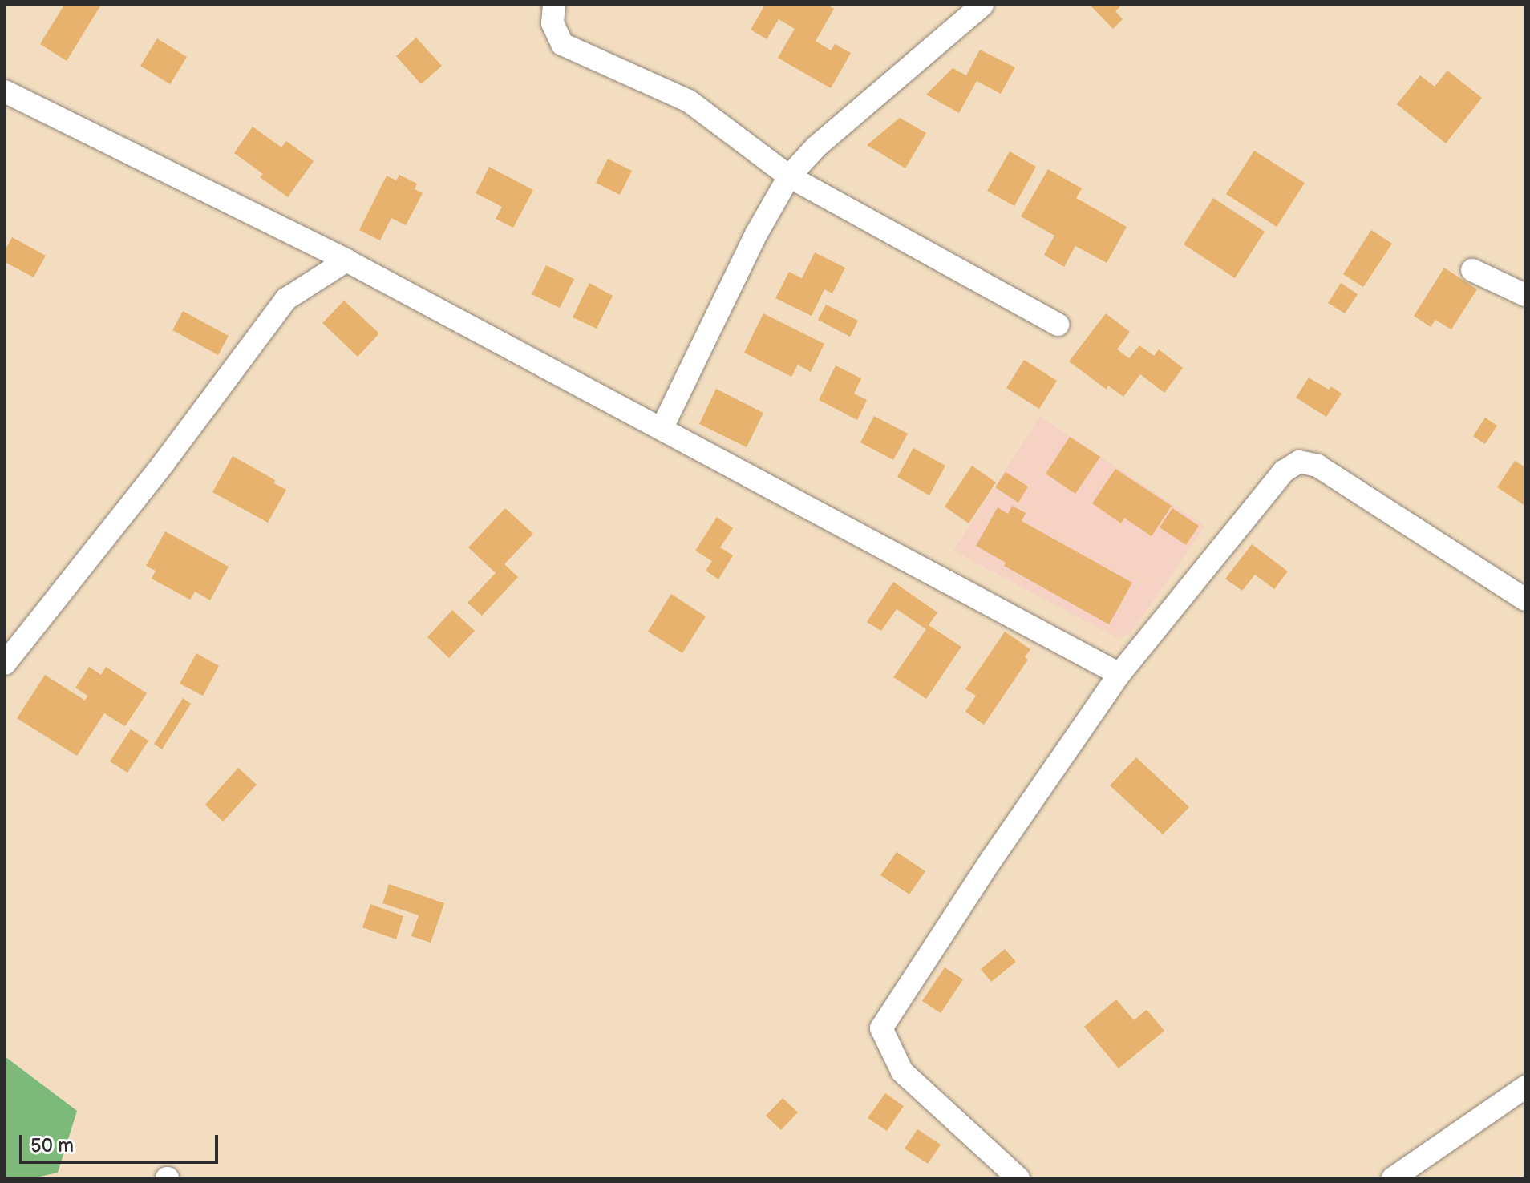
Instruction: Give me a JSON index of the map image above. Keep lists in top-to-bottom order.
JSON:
{
  "scale_bar": "50 m"
}
